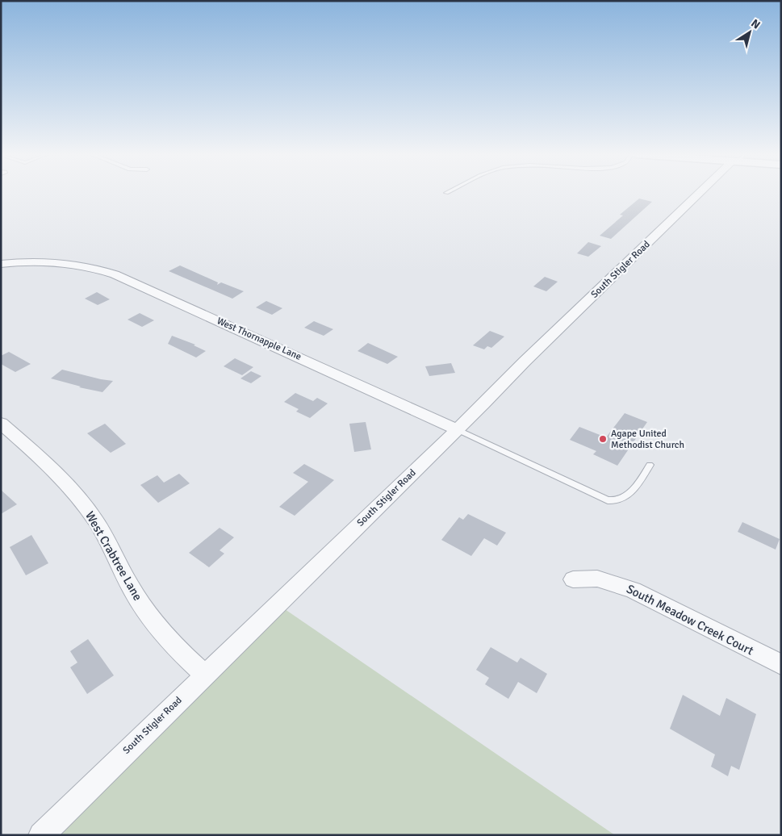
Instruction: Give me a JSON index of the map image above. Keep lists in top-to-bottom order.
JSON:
{
  "streets": {
    "street": [
      "South Stigler Road",
      "West Thornapple Lane",
      "West Crabtree Lane",
      "South Meadow Creek Court"
    ]
  },
  "crossings": [
    ["South Stigler Road", "West Thornapple Lane"],
    ["South Stigler Road", "West Crabtree Lane"]
  ],
  "places": ["Agape United Methodist Church"],
  "north": "top right"
}
